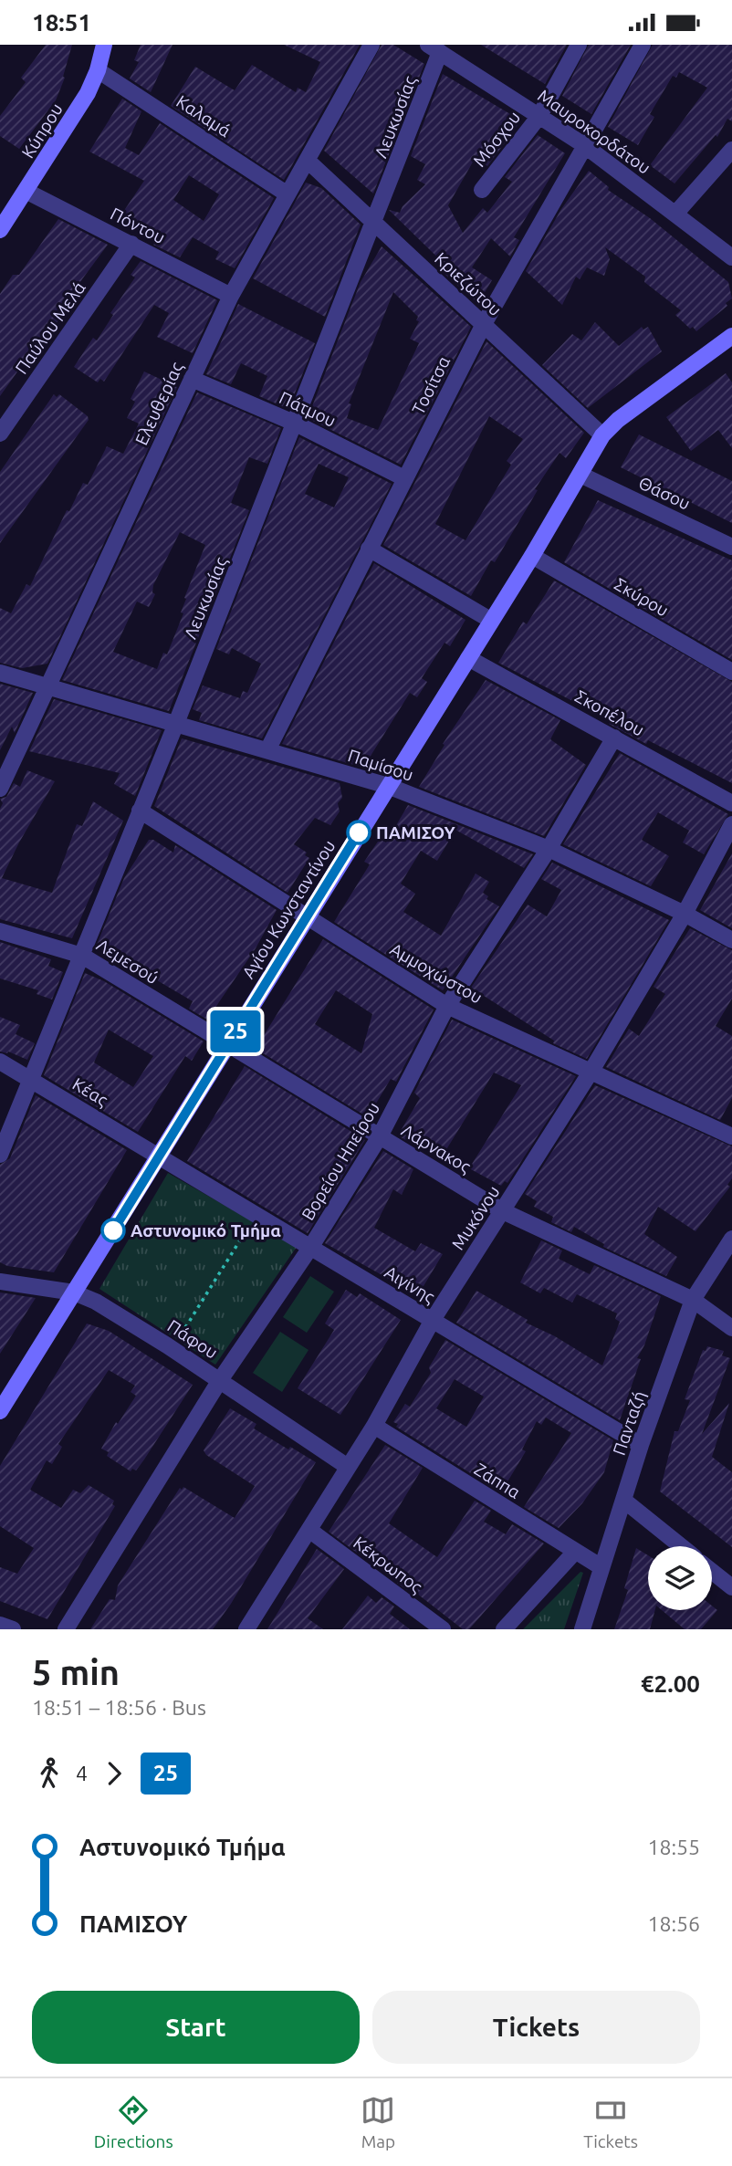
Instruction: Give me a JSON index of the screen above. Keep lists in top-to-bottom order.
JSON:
{
  "streets": {
    "street": [
      "Καλαμά",
      "Λευκωσίας",
      "Κύπρου",
      "Μαυροκορδάτου",
      "Μόσχου",
      "Πόντου",
      "Κριεζώτου",
      "Παύλου Μελά",
      "Τοσίτσα",
      "Ελευθερίας",
      "Πάτμου",
      "Θάσου",
      "Σκύρου",
      "Σκοπέλου",
      "Παμίσου",
      "Αγίου Κωνσταντίνου",
      "Λεμεσού",
      "Αμμοχώστου",
      "Κέας",
      "Λάρνακος",
      "Βορείου Ηπείρου",
      "Μυκόνου",
      "Αιγίνης",
      "Πάφου",
      "Πανταζή",
      "Ζάππα",
      "Κέκρωπος"
    ]
  },
  "crossings": [
    ["Καλαμά", "Κύπρου"],
    ["Καλαμά", "Ελευθερίας"],
    ["Λευκωσίας", "Μαυροκορδάτου"],
    ["Λευκωσίας", "Κριεζώτου"],
    ["Λευκωσίας", "Πάτμου"],
    ["Λευκωσίας", "Παμίσου"],
    ["Λευκωσίας", "Λεμεσού"],
    ["Λευκωσίας", "Αμμοχώστου"],
    ["Λευκωσίας", "Κέας"],
    ["Κύπρου", "Πόντου"],
    ["Μαυροκορδάτου", "Μόσχου"],
    ["Μαυροκορδάτου", "Τοσίτσα"],
    ["Πόντου", "Παύλου Μελά"],
    ["Πόντου", "Ελευθερίας"],
    ["Κριεζώτου", "Τοσίτσα"],
    ["Κριεζώτου", "Ελευθερίας"],
    ["Κριεζώτου", "Αγίου Κωνσταντίνου"],
    ["Τοσίτσα", "Πάτμου"],
    ["Τοσίτσα", "Παμίσου"],
    ["Ελευθερίας", "Πάτμου"],
    ["Ελευθερίας", "Παμίσου"],
    ["Θάσου", "Αγίου Κωνσταντίνου"],
    ["Σκύρου", "Αγίου Κωνσταντίνου"],
    ["Σκοπέλου", "Αγίου Κωνσταντίνου"],
    ["Σκοπέλου", "Βορείου Ηπείρου"],
    ["Παμίσου", "Αγίου Κωνσταντίνου"],
    ["Παμίσου", "Βορείου Ηπείρου"],
    ["Παμίσου", "Μυκόνου"],
    ["Αγίου Κωνσταντίνου", "Λεμεσού"],
    ["Αγίου Κωνσταντίνου", "Αμμοχώστου"],
    ["Αγίου Κωνσταντίνου", "Κέας"],
    ["Αγίου Κωνσταντίνου", "Λάρνακος"],
    ["Αγίου Κωνσταντίνου", "Αιγίνης"],
    ["Αγίου Κωνσταντίνου", "Πάφου"],
    ["Λεμεσού", "Λάρνακος"],
    ["Αμμοχώστου", "Βορείου Ηπείρου"],
    ["Αμμοχώστου", "Μυκόνου"],
    ["Κέας", "Αιγίνης"],
    ["Λάρνακος", "Βορείου Ηπείρου"],
    ["Λάρνακος", "Μυκόνου"],
    ["Λάρνακος", "Πανταζή"],
    ["Βορείου Ηπείρου", "Αιγίνης"],
    ["Βορείου Ηπείρου", "Πάφου"],
    ["Μυκόνου", "Αιγίνης"],
    ["Μυκόνου", "Πάφου"],
    ["Μυκόνου", "Ζάππα"],
    ["Μυκόνου", "Κέκρωπος"],
    ["Αιγίνης", "Πανταζή"],
    ["Πανταζή", "Ζάππα"]
  ],
  "places": ["ΠΑΜΙΣΟΥ", "Αστυνομικό Τμήμα"],
  "lines": ["bus line 25"],
  "page": {
    "status": "18:51",
    "on_map": "25",
    "heading": ["5 min", "18:51 – 18:56 · Bus", "€2.00"],
    "legs": ["4", "25"],
    "list": [
      {
        "name": "Αστυνομικό Τμήμα",
        "value": "18:55"
      },
      {
        "name": "ΠΑΜΙΣΟΥ",
        "value": "18:56"
      }
    ],
    "buttons": ["Start", "Tickets"],
    "tabs": ["Directions", "Map", "Tickets"]
  }
}
